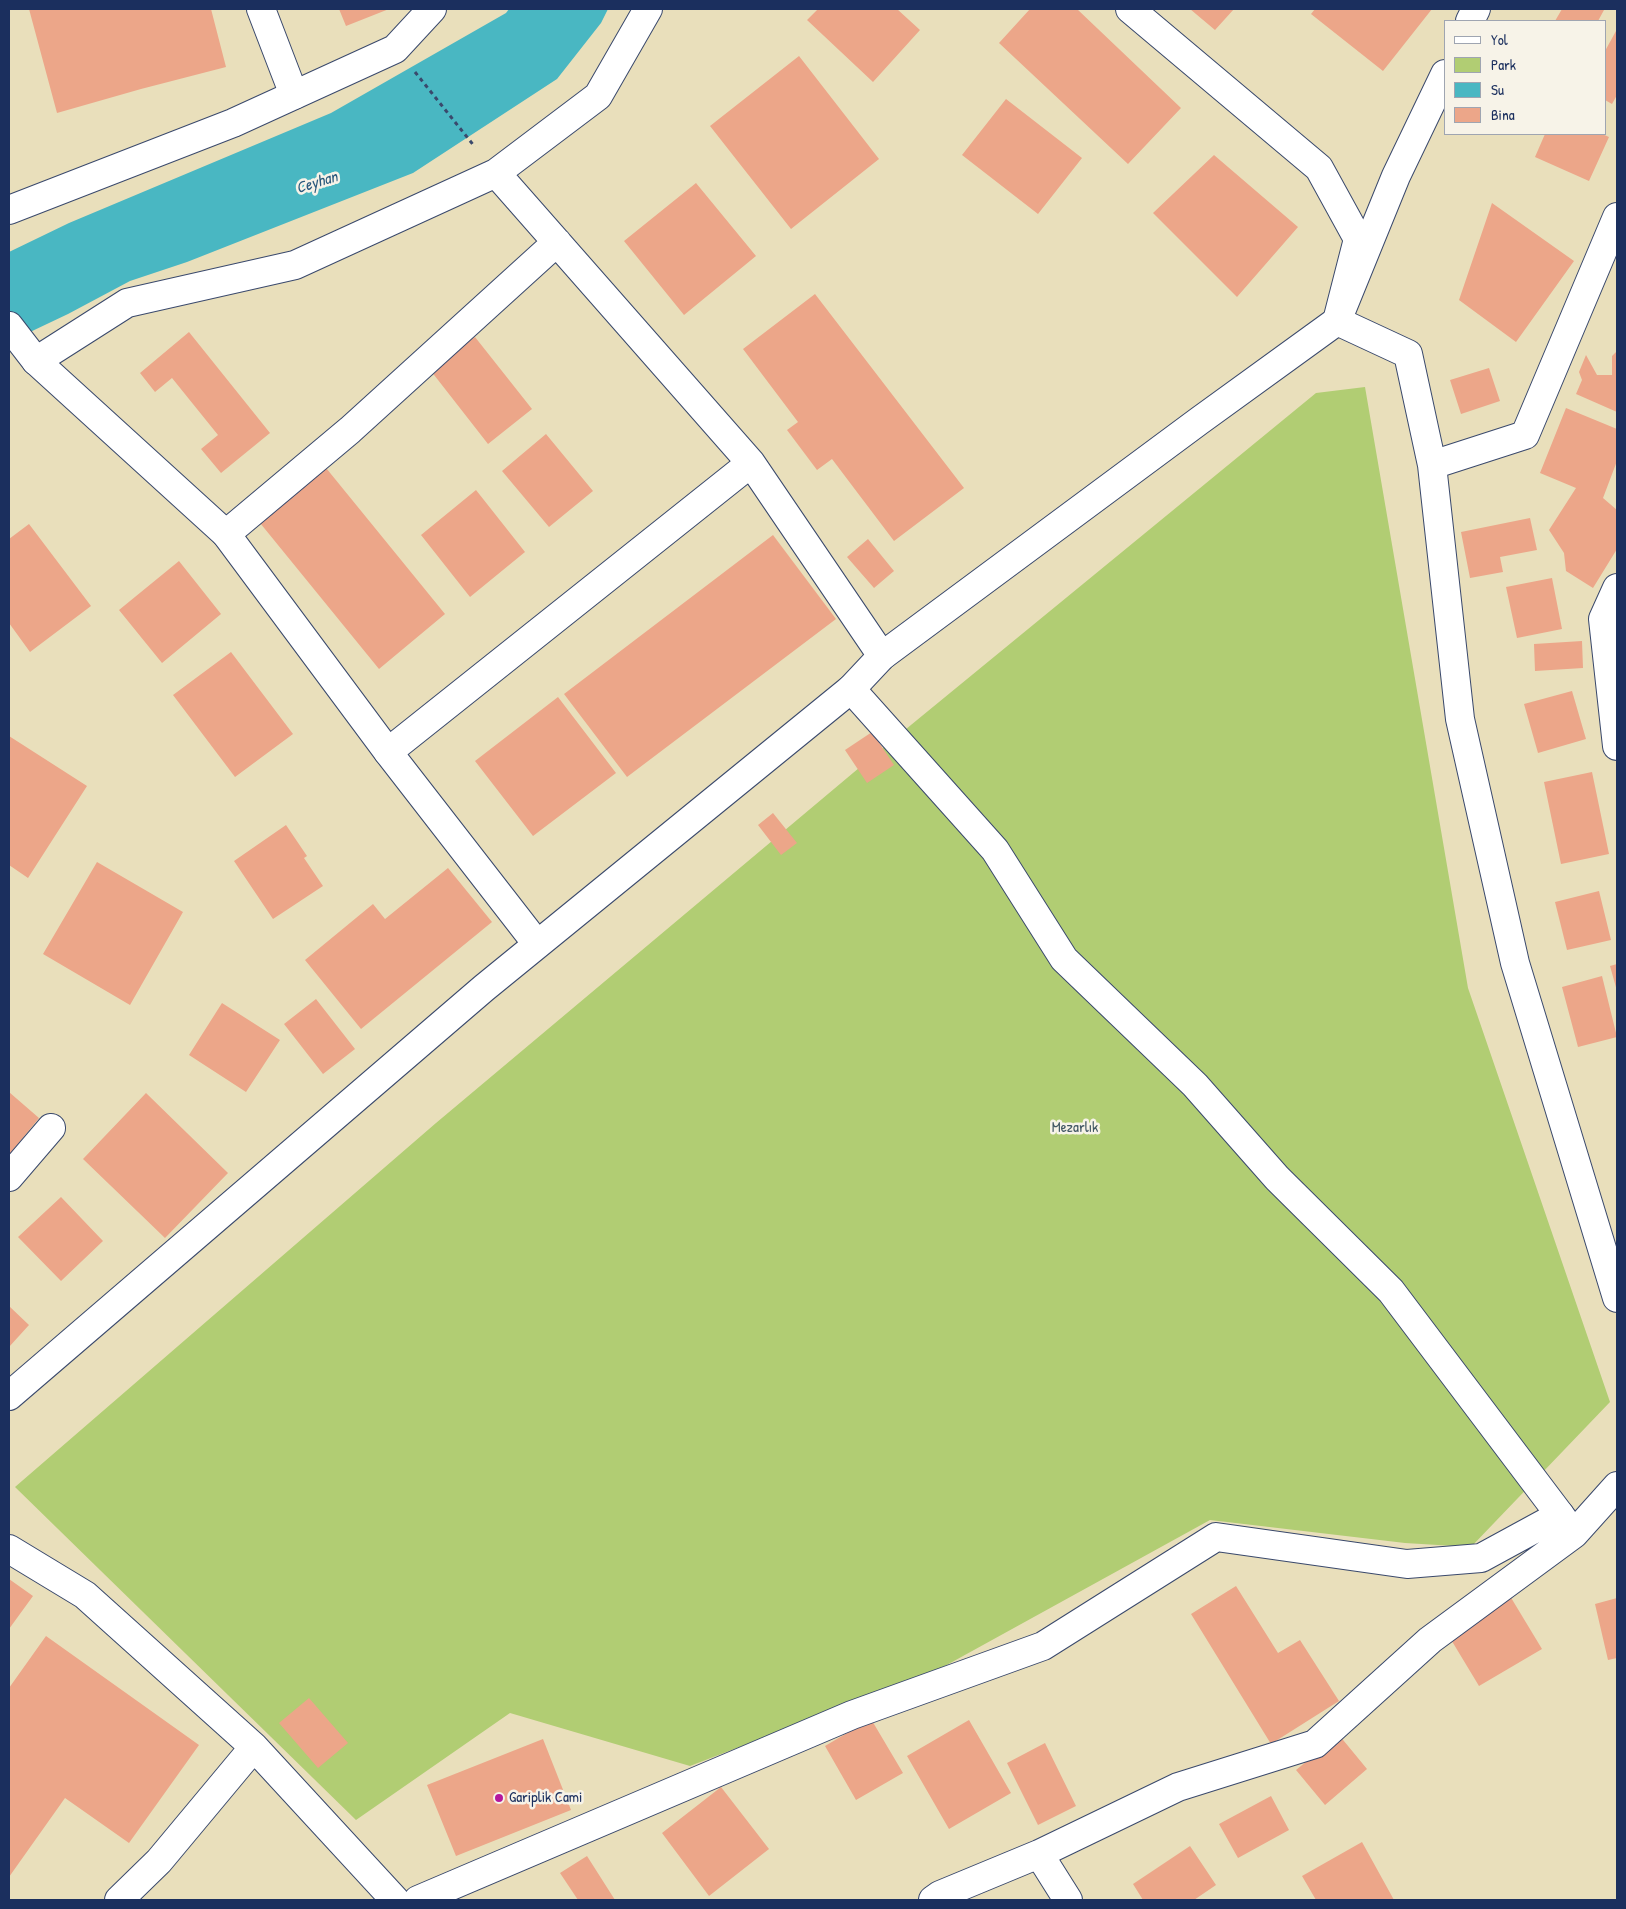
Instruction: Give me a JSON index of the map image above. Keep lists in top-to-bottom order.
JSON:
{
  "water": ["Ceyhan"],
  "parks": ["Mezarlık"],
  "places": ["Gariplik Cami"],
  "legend": [
    "Yol",
    "Park",
    "Su",
    "Bina"
  ]
}
